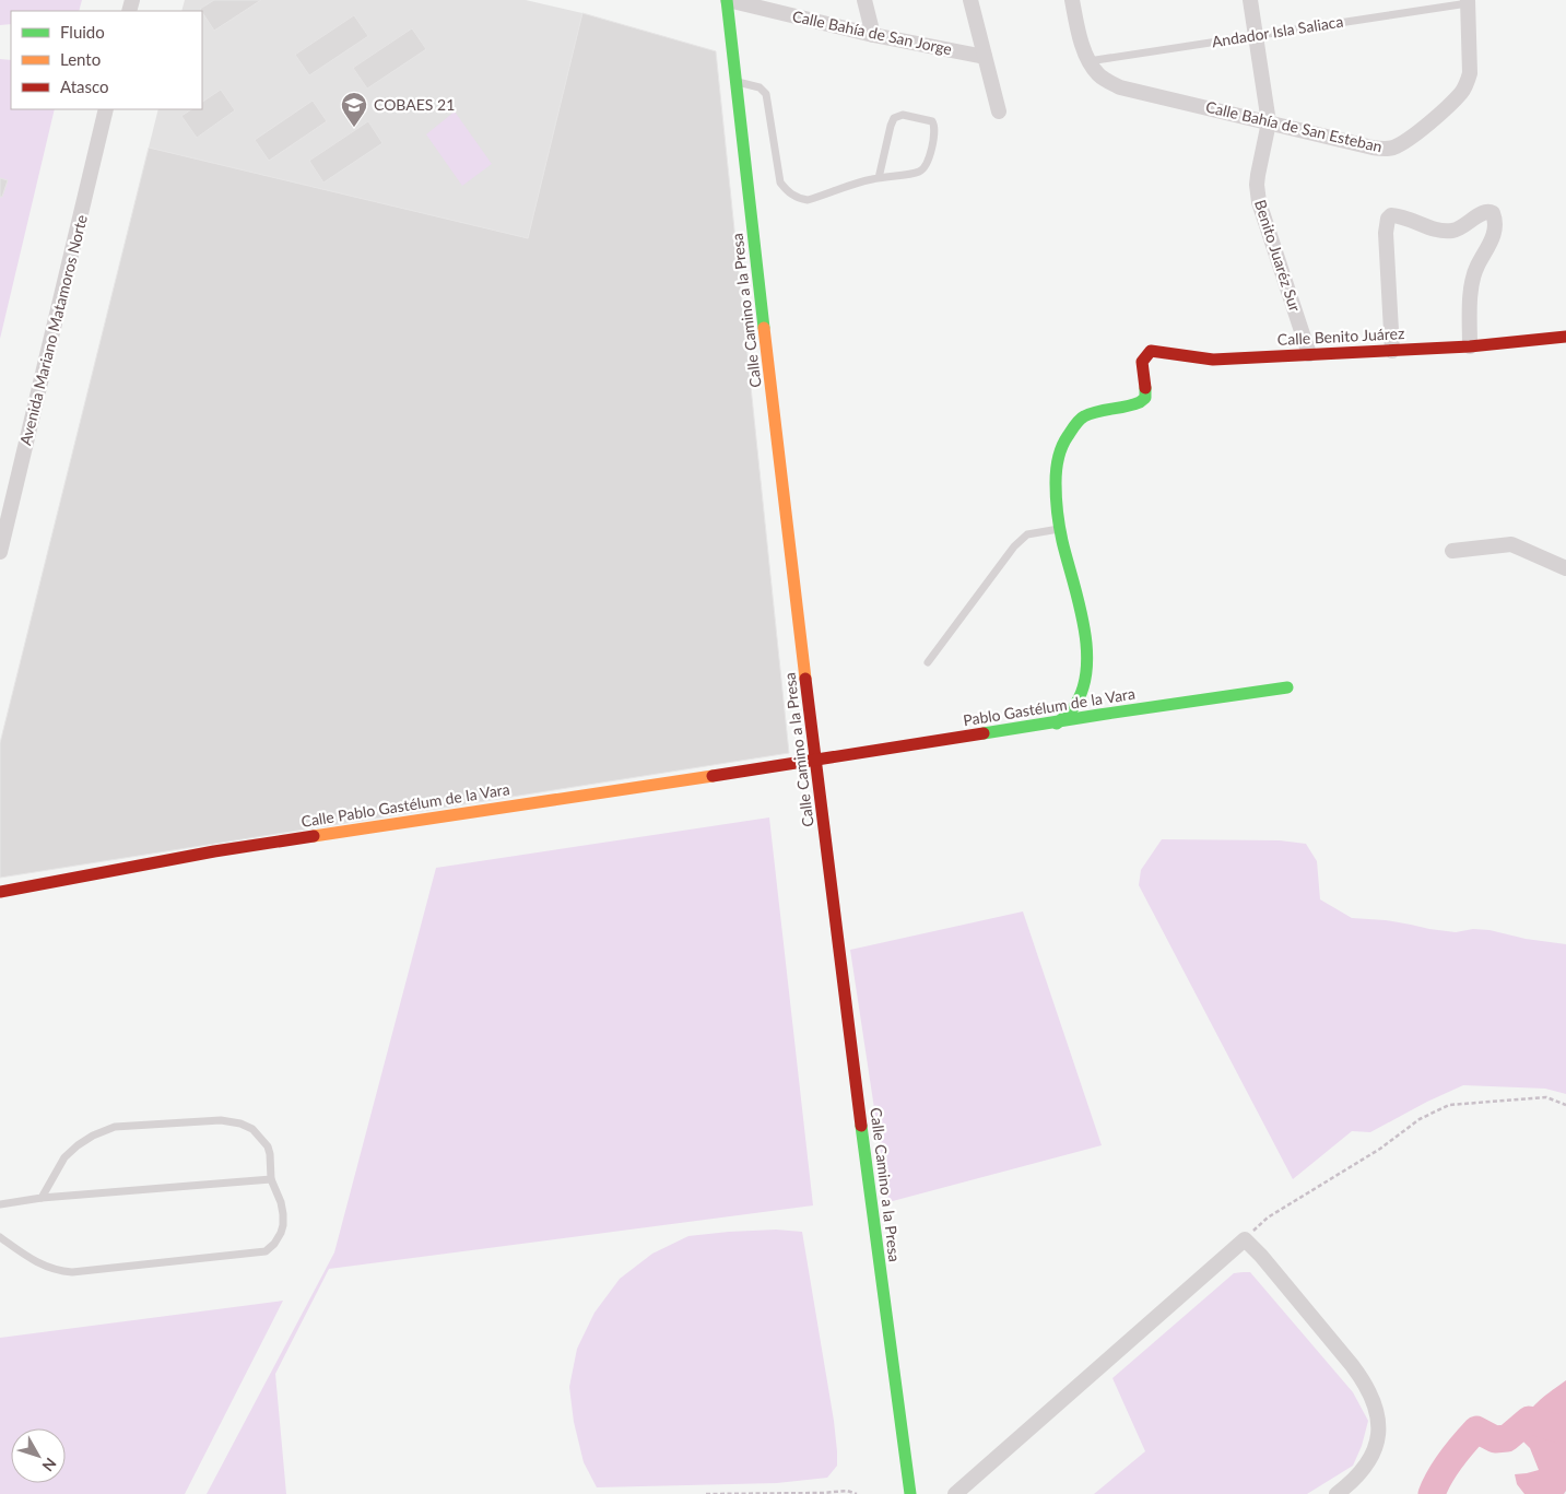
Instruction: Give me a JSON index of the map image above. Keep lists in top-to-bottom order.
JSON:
{
  "streets": {
    "street": [
      "Calle Bahía de San Jorge",
      "Calle Bahía de San Esteban",
      "Benito Juaréz Sur",
      "Calle Camino a la Presa",
      "Avenida Mariano Matamoros Norte",
      "Calle Benito Juárez",
      "Pablo Gastélum de la Vara",
      "Calle Pablo Gastélum de la Vara"
    ],
    "lane": ["Andador Isla Saliaca"]
  },
  "crossings": [
    ["Andador Isla Saliaca", "Calle Bahía de San Esteban"],
    ["Calle Bahía de San Jorge", "Calle Camino a la Presa"],
    ["Calle Bahía de San Esteban", "Benito Juaréz Sur"],
    ["Benito Juaréz Sur", "Calle Benito Juárez"],
    ["Calle Camino a la Presa", "Pablo Gastélum de la Vara"],
    ["Calle Camino a la Presa", "Calle Pablo Gastélum de la Vara"],
    ["Pablo Gastélum de la Vara", "Calle Pablo Gastélum de la Vara"]
  ],
  "places": {
    "school or university": ["COBAES 21"]
  },
  "legend": ["Fluido", "Lento", "Atasco"],
  "north": "bottom right"
}
